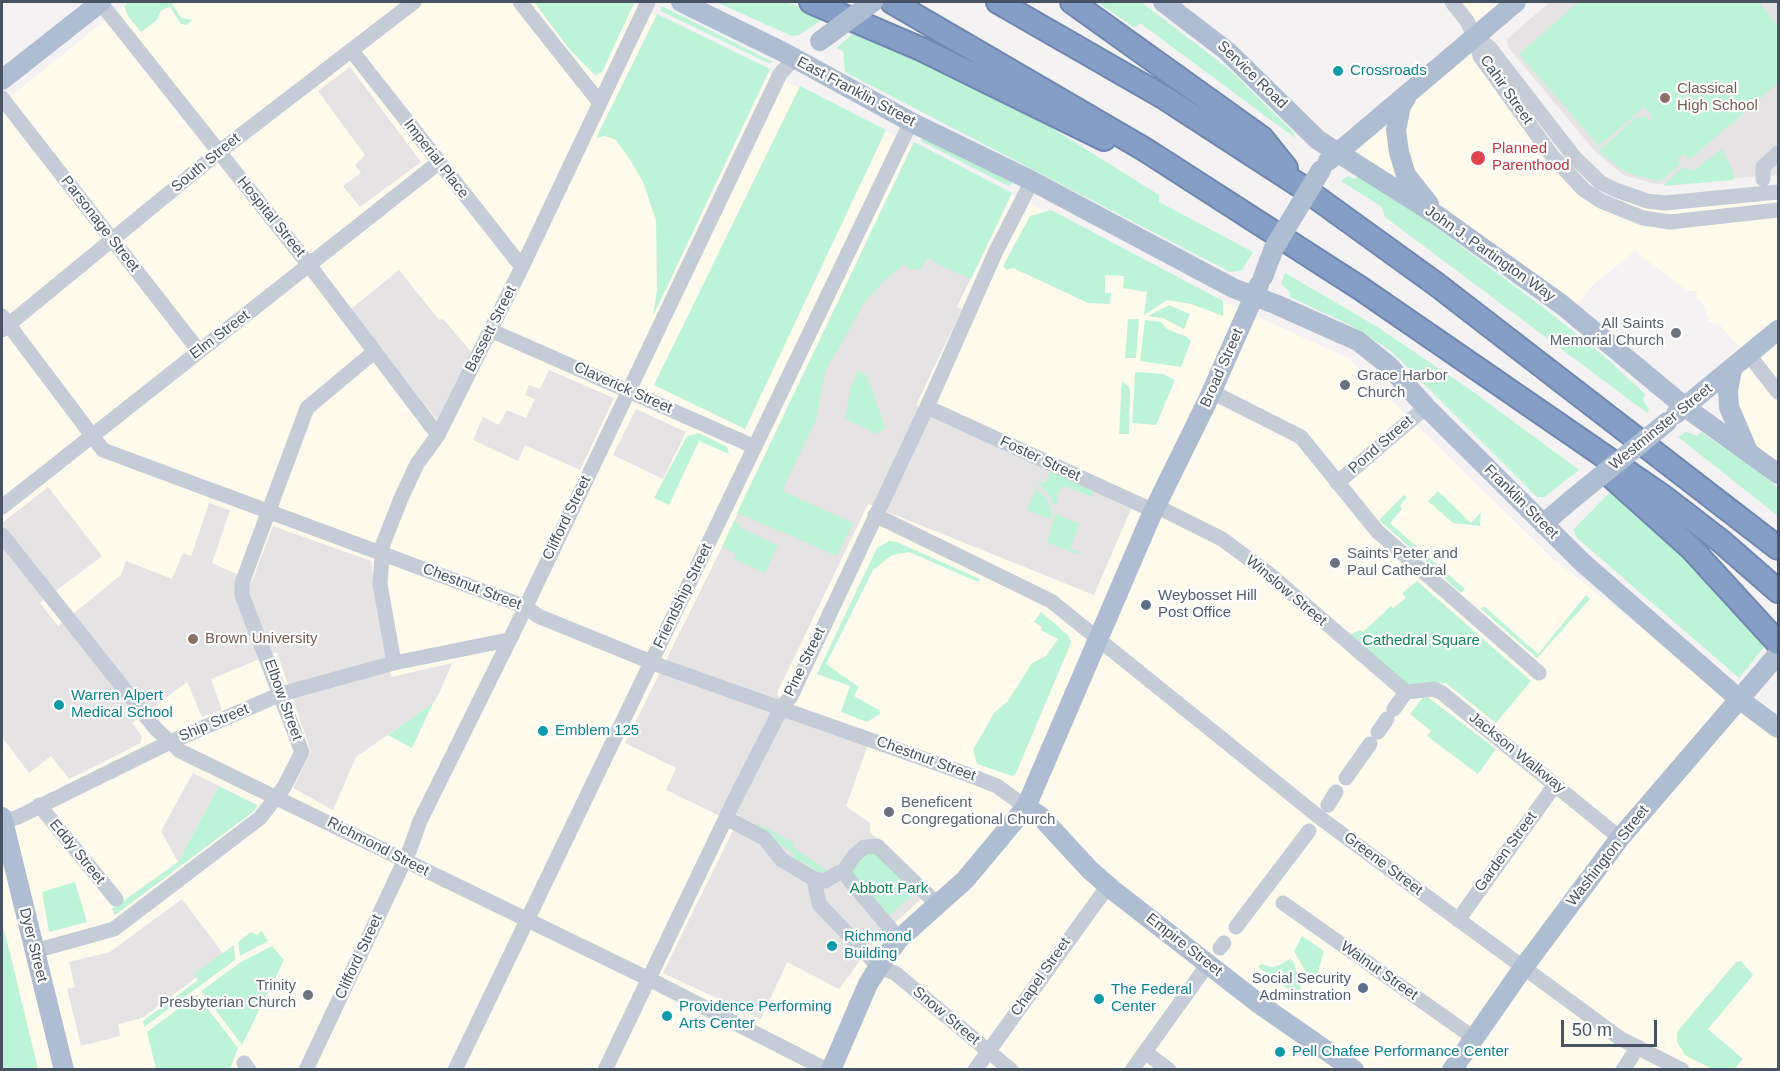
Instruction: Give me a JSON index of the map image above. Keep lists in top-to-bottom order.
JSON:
{
  "streets": {
    "main road": [
      "Service Road",
      "East Franklin Street",
      "John J. Partington Way",
      "Broad Street",
      "Westminster Street",
      "Franklin Street",
      "Clifford Street",
      "Washington Street",
      "Dyer Street",
      "Empire Street"
    ],
    "street": [
      "Cahir Street",
      "Imperial Place",
      "South Street",
      "Hospital Street",
      "Parsonage Street",
      "Bassett Street",
      "Elm Street",
      "Claverick Street",
      "Pond Street",
      "Foster Street",
      "Chestnut Street",
      "Winslow Street",
      "Friendship Street",
      "Pine Street",
      "Elbow Street",
      "Ship Street",
      "Jackson Walkway",
      "Richmond Street",
      "Eddy Street",
      "Garden Street",
      "Greene Street",
      "Walnut Street",
      "Chapel Street",
      "Snow Street"
    ]
  },
  "crossings": [
    ["Service Road", "John J. Partington Way"],
    ["Service Road", "Broad Street"],
    ["Cahir Street", "Broad Street"],
    ["East Franklin Street", "Broad Street"],
    ["East Franklin Street", "Franklin Street"],
    ["East Franklin Street", "Clifford Street"],
    ["East Franklin Street", "Friendship Street"],
    ["East Franklin Street", "Pine Street"],
    ["Imperial Place", "South Street"],
    ["Imperial Place", "Bassett Street"],
    ["Imperial Place", "Elm Street"],
    ["South Street", "Hospital Street"],
    ["South Street", "Parsonage Street"],
    ["South Street", "Chestnut Street"],
    ["Hospital Street", "Bassett Street"],
    ["Hospital Street", "Elm Street"],
    ["Hospital Street", "Elbow Street"],
    ["Parsonage Street", "Elm Street"],
    ["John J. Partington Way", "Broad Street"],
    ["John J. Partington Way", "Westminster Street"],
    ["Bassett Street", "Claverick Street"],
    ["Bassett Street", "Chestnut Street"],
    ["Bassett Street", "Ship Street"],
    ["Elm Street", "Chestnut Street"],
    ["Broad Street", "Foster Street"],
    ["Broad Street", "Franklin Street"],
    ["Broad Street", "Chestnut Street"],
    ["Broad Street", "Winslow Street"],
    ["Broad Street", "Richmond Street"],
    ["Broad Street", "Greene Street"],
    ["Broad Street", "Empire Street"],
    ["Broad Street", "Snow Street"],
    ["Claverick Street", "Clifford Street"],
    ["Claverick Street", "Friendship Street"],
    ["Westminster Street", "Franklin Street"],
    ["Pond Street", "Franklin Street"],
    ["Foster Street", "Winslow Street"],
    ["Foster Street", "Pine Street"],
    ["Franklin Street", "Washington Street"],
    ["Clifford Street", "Chestnut Street"],
    ["Clifford Street", "Ship Street"],
    ["Clifford Street", "Richmond Street"],
    ["Chestnut Street", "Friendship Street"],
    ["Chestnut Street", "Pine Street"],
    ["Chestnut Street", "Elbow Street"],
    ["Chestnut Street", "Empire Street"],
    ["Winslow Street", "Jackson Walkway"],
    ["Friendship Street", "Richmond Street"],
    ["Pine Street", "Richmond Street"],
    ["Elbow Street", "Ship Street"],
    ["Elbow Street", "Richmond Street"],
    ["Elbow Street", "Dyer Street"],
    ["Ship Street", "Richmond Street"],
    ["Ship Street", "Eddy Street"],
    ["Ship Street", "Dyer Street"],
    ["Jackson Walkway", "Garden Street"],
    ["Jackson Walkway", "Washington Street"],
    ["Garden Street", "Greene Street"],
    ["Washington Street", "Greene Street"],
    ["Washington Street", "Walnut Street"],
    ["Empire Street", "Chapel Street"],
    ["Chapel Street", "Snow Street"]
  ],
  "parks": ["Cathedral Square", "Abbott Park"],
  "places": [
    "Crossroads",
    "Classical High School",
    "Planned Parenthood",
    "All Saints Memorial Church",
    "Grace Harbor Church",
    "Saints Peter and Paul Cathedral",
    "Weybosset Hill Post Office",
    "Brown University",
    "Warren Alpert Medical School",
    "Emblem 125",
    "Beneficent Congregational Church",
    "Richmond Building",
    "Social Security Adminstration",
    "Trinity Presbyterian Church",
    "The Federal Center",
    "Providence Performing Arts Center",
    "Pell Chafee Performance Center"
  ],
  "scale_bar": "50 m"
}
